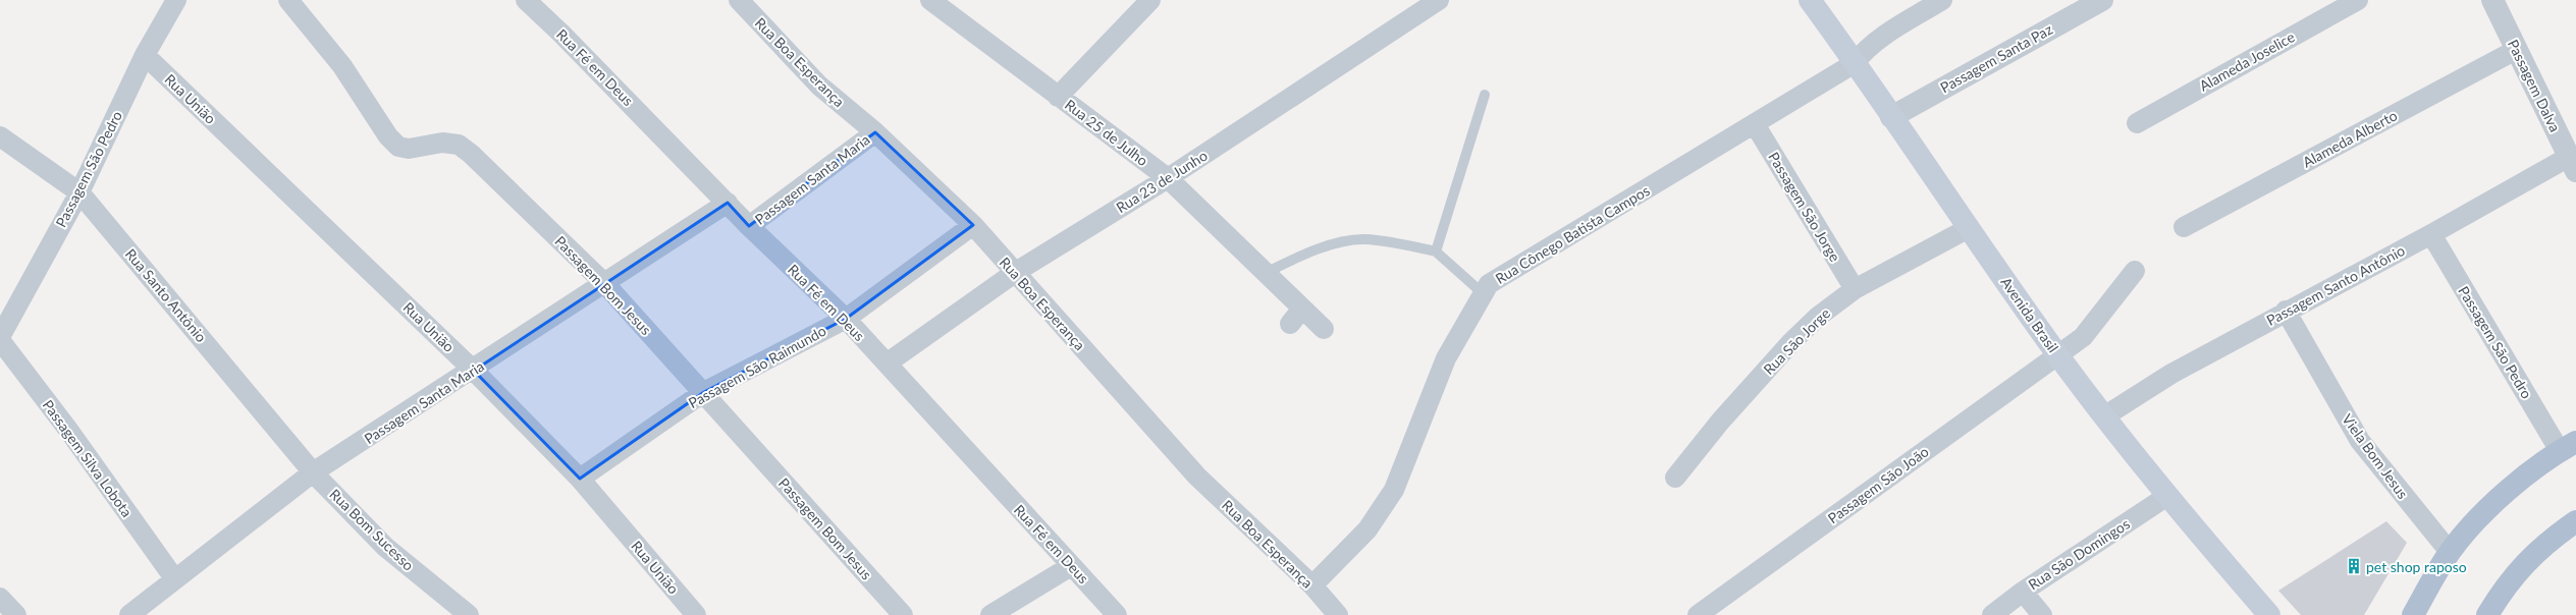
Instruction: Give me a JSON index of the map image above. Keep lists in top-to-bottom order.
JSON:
{
  "streets": {
    "main road": ["Avenida Brasil"],
    "street": [
      "Passagem Santa Paz",
      "Alameda Joselice",
      "Rua Boa Esperança",
      "Rua Fé em Deus",
      "Passagem Dalva",
      "Rua União",
      "Rua 25 de Julho",
      "Alameda Alberto",
      "Passagem São Pedro",
      "Passagem Santa Maria",
      "Rua 23 de Junho",
      "Passagem São Jorge",
      "Rua Cônego Batista Campos",
      "Passagem Bom Jesus",
      "Passagem Santo Antônio",
      "Rua Santo Antônio",
      "Rua São Jorge",
      "Passagem São Raimundo",
      "Viela Bom Jesus",
      "Passagem Silva Lobota",
      "Passagem São João",
      "Rua Bom Sucesso",
      "Rua São Domingos"
    ]
  },
  "crossings": [
    ["Passagem Santa Paz", "Avenida Brasil"],
    ["Rua Boa Esperança", "Passagem Santa Maria"],
    ["Rua Boa Esperança", "Rua 23 de Junho"],
    ["Rua Boa Esperança", "Rua Cônego Batista Campos"],
    ["Rua Boa Esperança", "Passagem São Raimundo"],
    ["Rua Fé em Deus", "Passagem Santa Maria"],
    ["Rua Fé em Deus", "Rua 23 de Junho"],
    ["Rua Fé em Deus", "Passagem São Raimundo"],
    ["Passagem Dalva", "Alameda Alberto"],
    ["Passagem Dalva", "Passagem Santo Antônio"],
    ["Rua União", "Passagem São Pedro"],
    ["Rua União", "Passagem Santa Maria"],
    ["Rua União", "Passagem São Raimundo"],
    ["Rua 25 de Julho", "Rua 23 de Junho"],
    ["Passagem São Pedro", "Passagem Santo Antônio"],
    ["Passagem São Pedro", "Rua Santo Antônio"],
    ["Passagem Santa Maria", "Passagem Bom Jesus"],
    ["Passagem Santa Maria", "Rua Santo Antônio"],
    ["Passagem Santa Maria", "Passagem Silva Lobota"],
    ["Passagem Santa Maria", "Rua Bom Sucesso"],
    ["Passagem São Jorge", "Rua Cônego Batista Campos"],
    ["Passagem São Jorge", "Rua São Jorge"],
    ["Rua Cônego Batista Campos", "Avenida Brasil"],
    ["Passagem Bom Jesus", "Passagem São Raimundo"],
    ["Passagem Santo Antônio", "Avenida Brasil"],
    ["Passagem Santo Antônio", "Viela Bom Jesus"],
    ["Rua Santo Antônio", "Rua Bom Sucesso"],
    ["Avenida Brasil", "Rua São Jorge"],
    ["Avenida Brasil", "Passagem São João"],
    ["Avenida Brasil", "Rua São Domingos"]
  ],
  "places": {
    "building": ["pet shop raposo"]
  }
}
